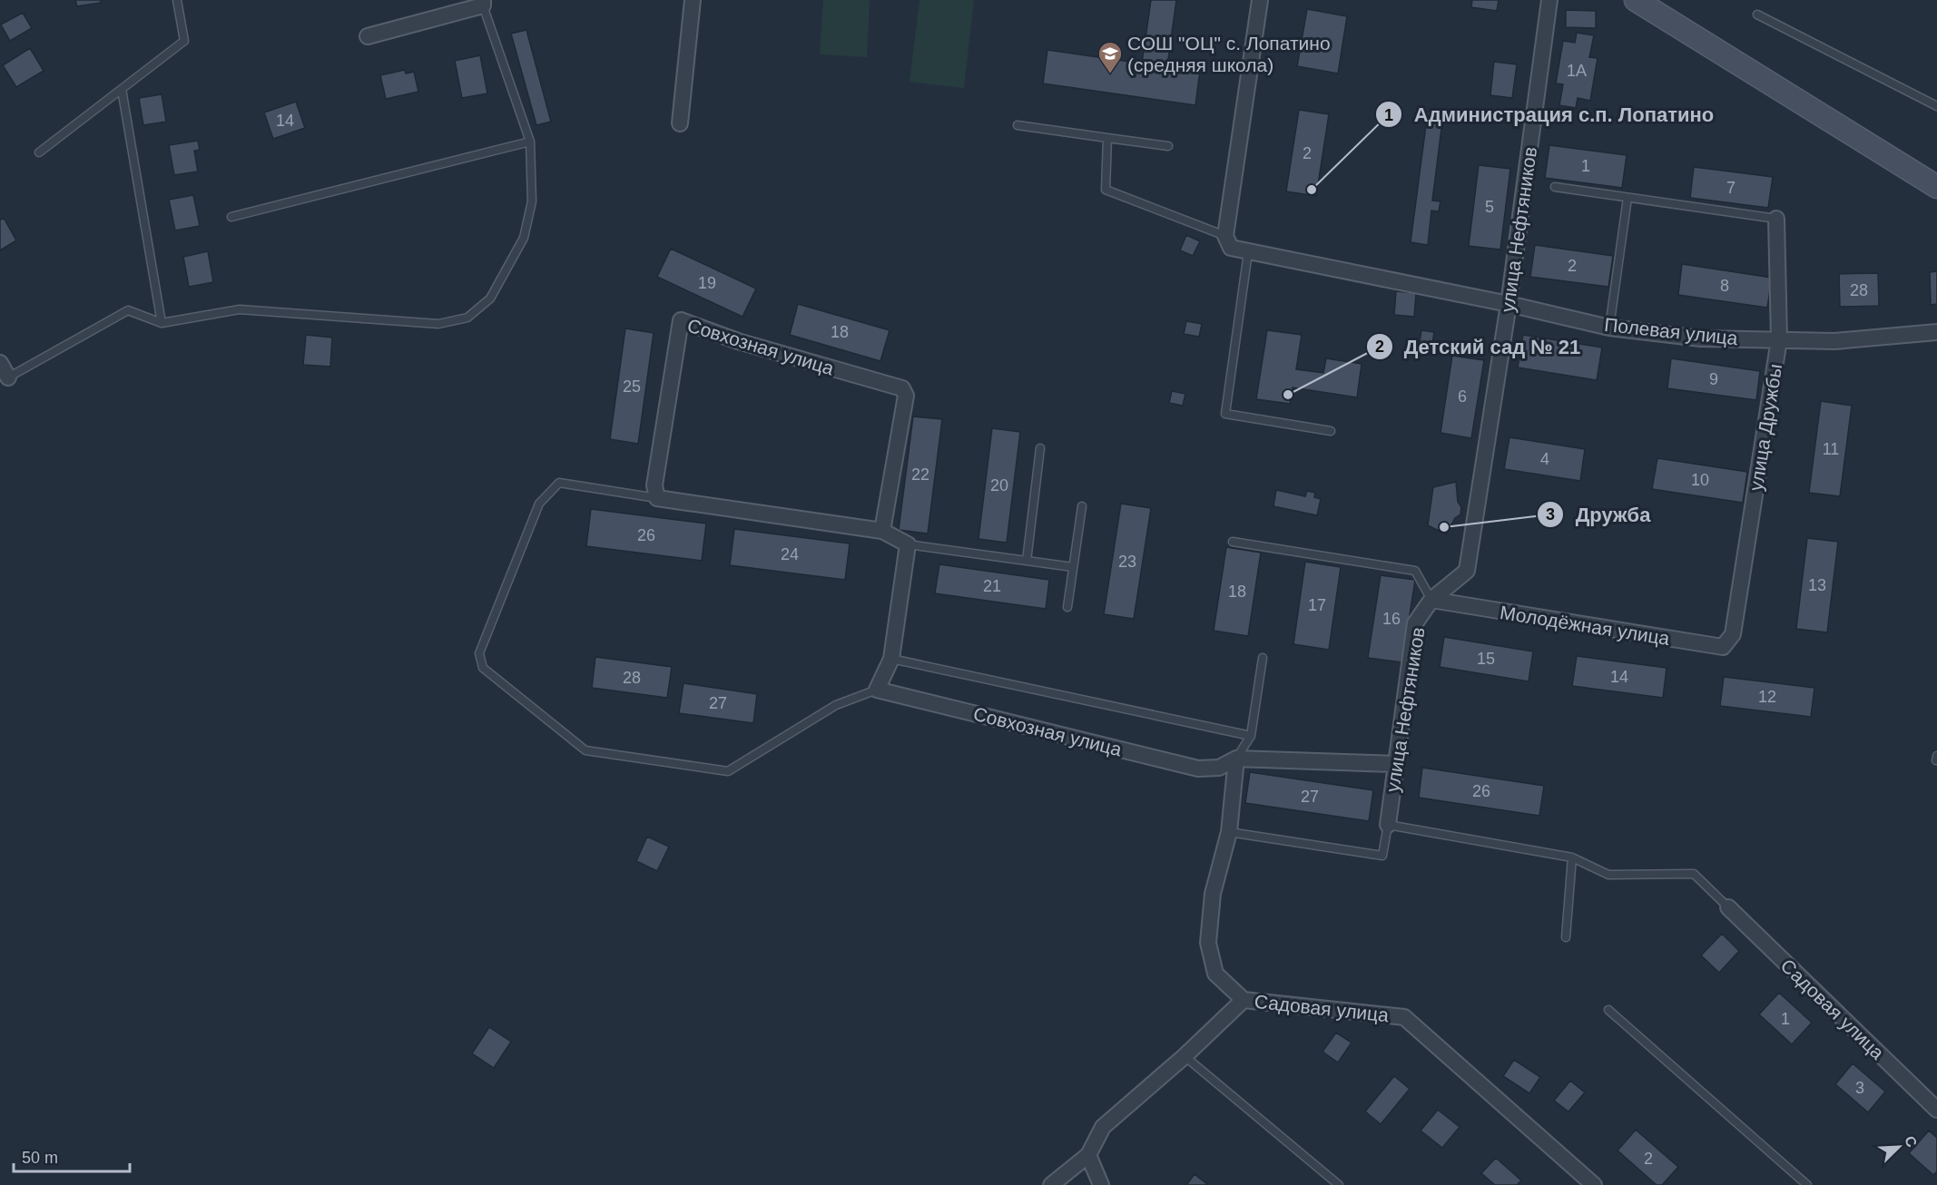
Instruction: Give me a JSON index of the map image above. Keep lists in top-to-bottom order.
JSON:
{
  "streets": {
    "street": [
      "улица Нефтяников",
      "Полевая улица",
      "Совхозная улица",
      "улица Дружбы",
      "Молодёжная улица",
      "Садовая улица"
    ]
  },
  "crossings": [
    ["улица Нефтяников", "Полевая улица"],
    ["улица Нефтяников", "Совхозная улица"],
    ["улица Нефтяников", "Молодёжная улица"],
    ["Полевая улица", "улица Дружбы"],
    ["Совхозная улица", "Садовая улица"],
    ["улица Дружбы", "Молодёжная улица"]
  ],
  "places": {
    "school or university": ["СОШ \"ОЦ\" с. Лопатино (средняя школа)"],
    "other": ["Администрация с.п. Лопатино", "Детский сад № 21", "Дружба"]
  },
  "house_numbers": [
    "1А",
    "14",
    "2",
    "1",
    "7",
    "5",
    "2",
    "19",
    "8",
    "28",
    "18",
    "9",
    "25",
    "6",
    "11",
    "4",
    "22",
    "10",
    "20",
    "26",
    "24",
    "23",
    "13",
    "21",
    "18",
    "17",
    "16",
    "15",
    "14",
    "28",
    "12",
    "27",
    "26",
    "27",
    "1",
    "3",
    "2"
  ],
  "scale_bar": "50 m",
  "north": "top right"
}
